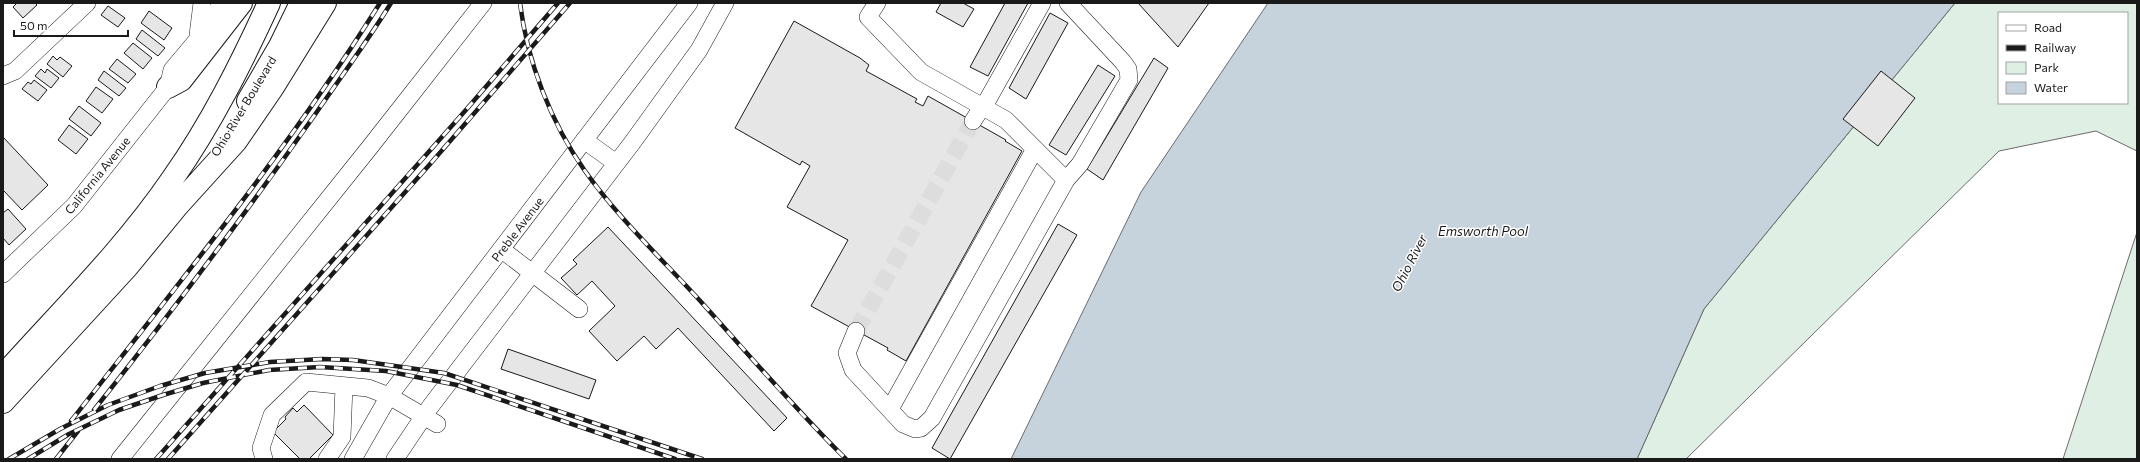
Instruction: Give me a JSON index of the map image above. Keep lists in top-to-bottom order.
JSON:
{
  "streets": {
    "highway": ["Ohio River Boulevard"],
    "street": ["California Avenue", "Preble Avenue"]
  },
  "water": ["Emsworth Pool", "Ohio River"],
  "legend": [
    "Road",
    "Railway",
    "Park",
    "Water"
  ],
  "scale_bar": "50 m"
}
